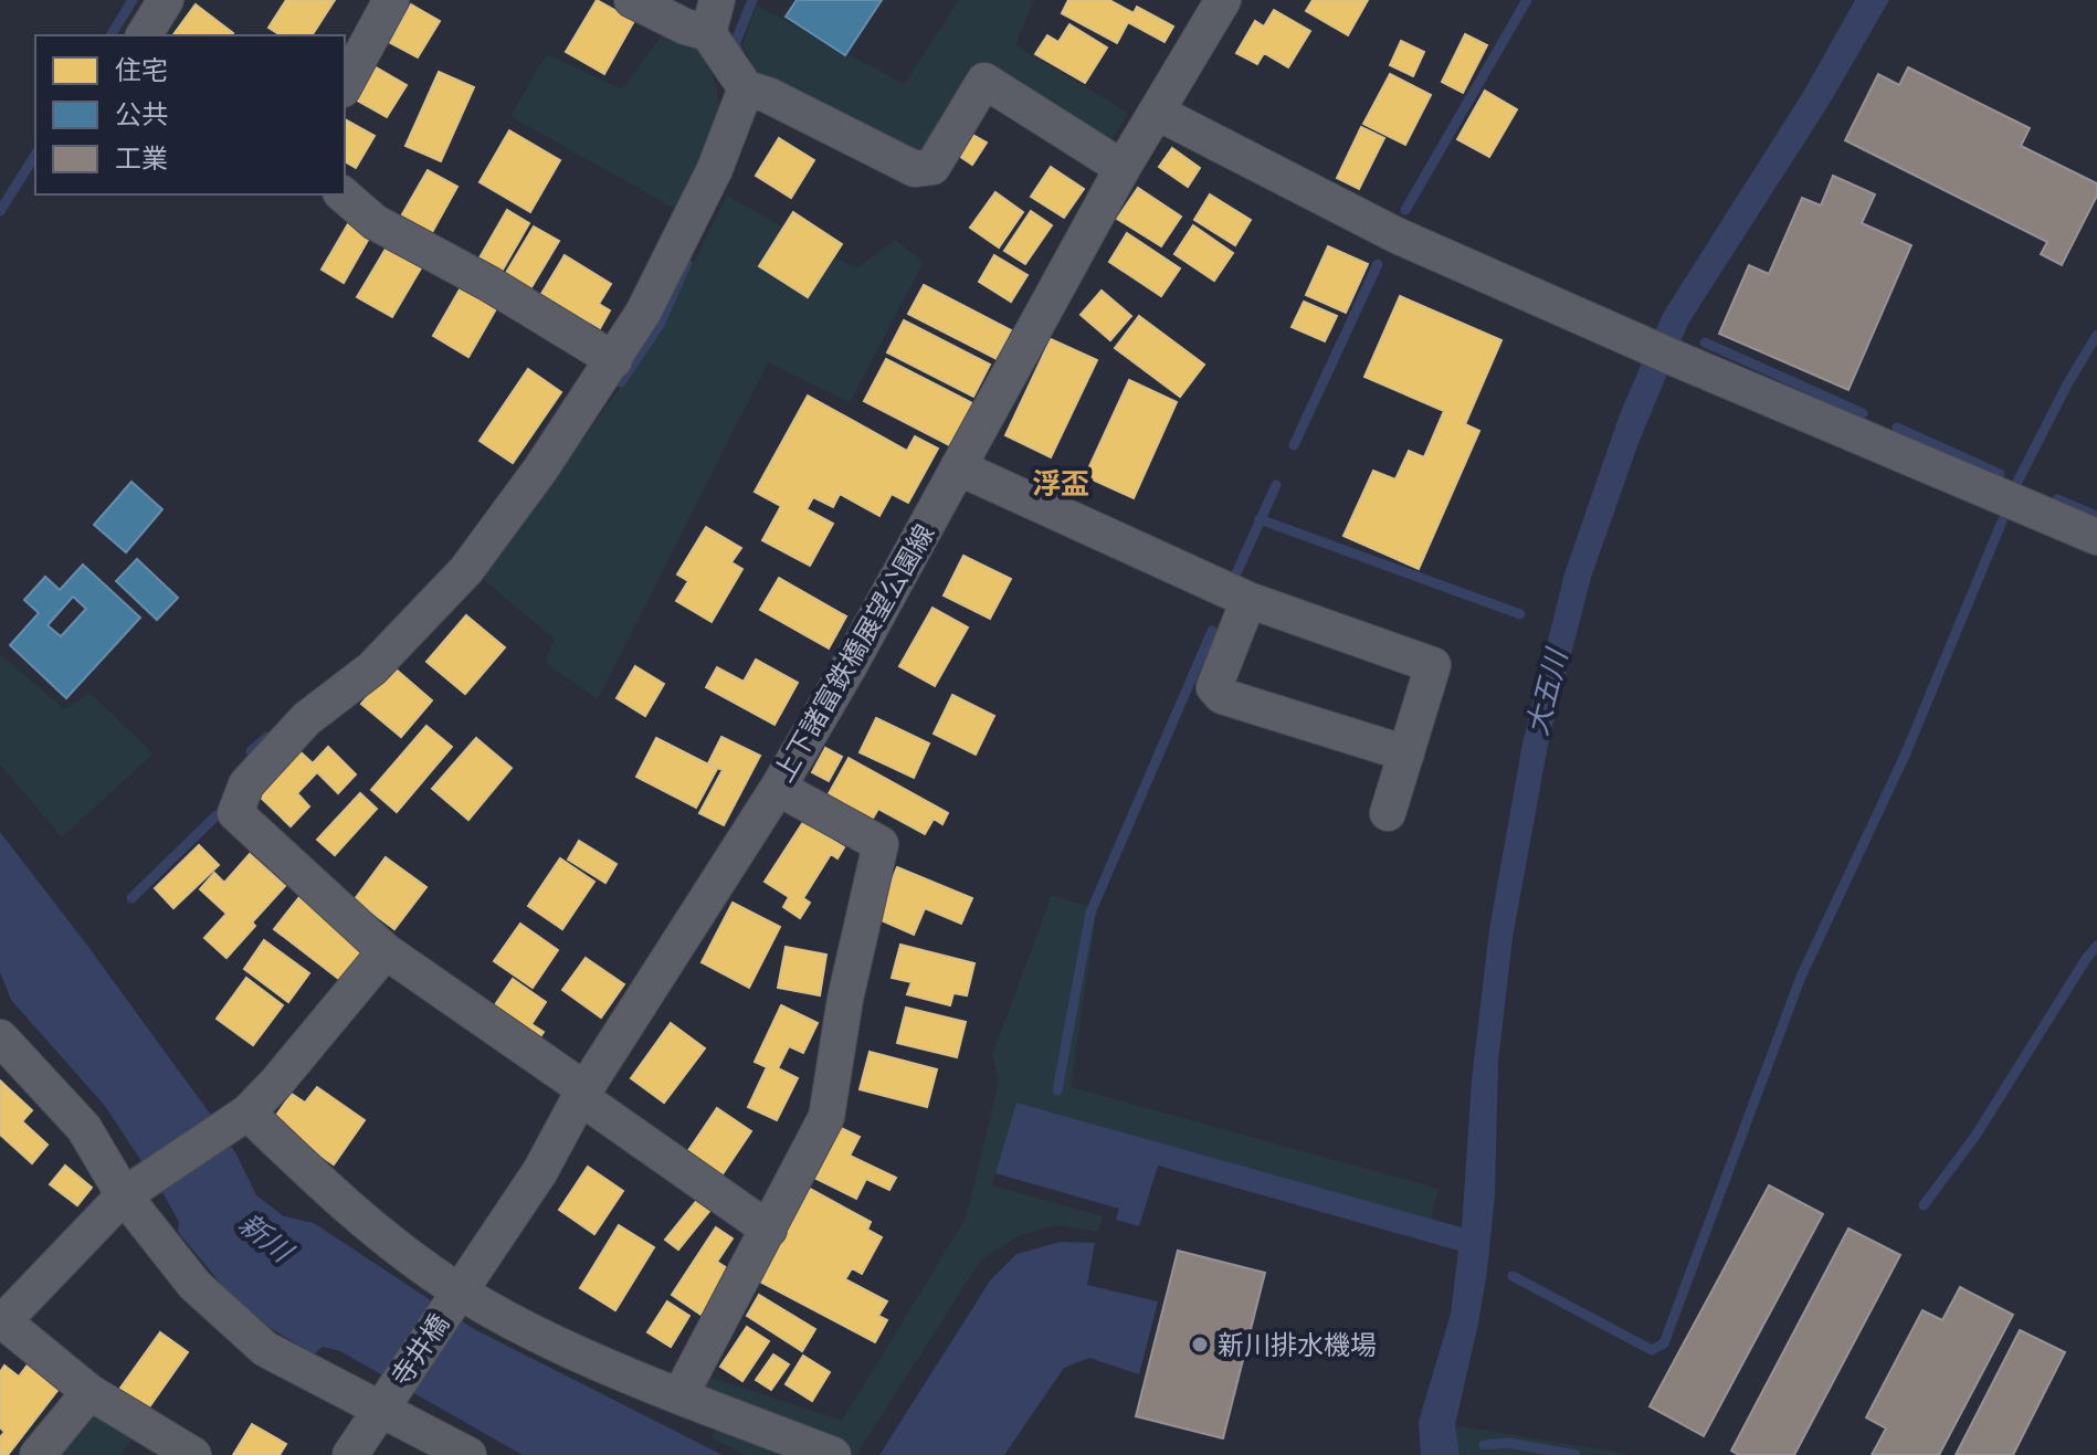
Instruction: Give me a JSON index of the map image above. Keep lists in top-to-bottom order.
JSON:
{
  "streets": {
    "street": ["上下諸富鉄橋展望公園線", "寺井橋"]
  },
  "crossings": [
    ["上下諸富鉄橋展望公園線", "寺井橋"]
  ],
  "districts": ["浮盃"],
  "water": ["大五川", "新川"],
  "places": ["新川排水機場"],
  "legend": ["住宅", "公共", "工業"]
}
